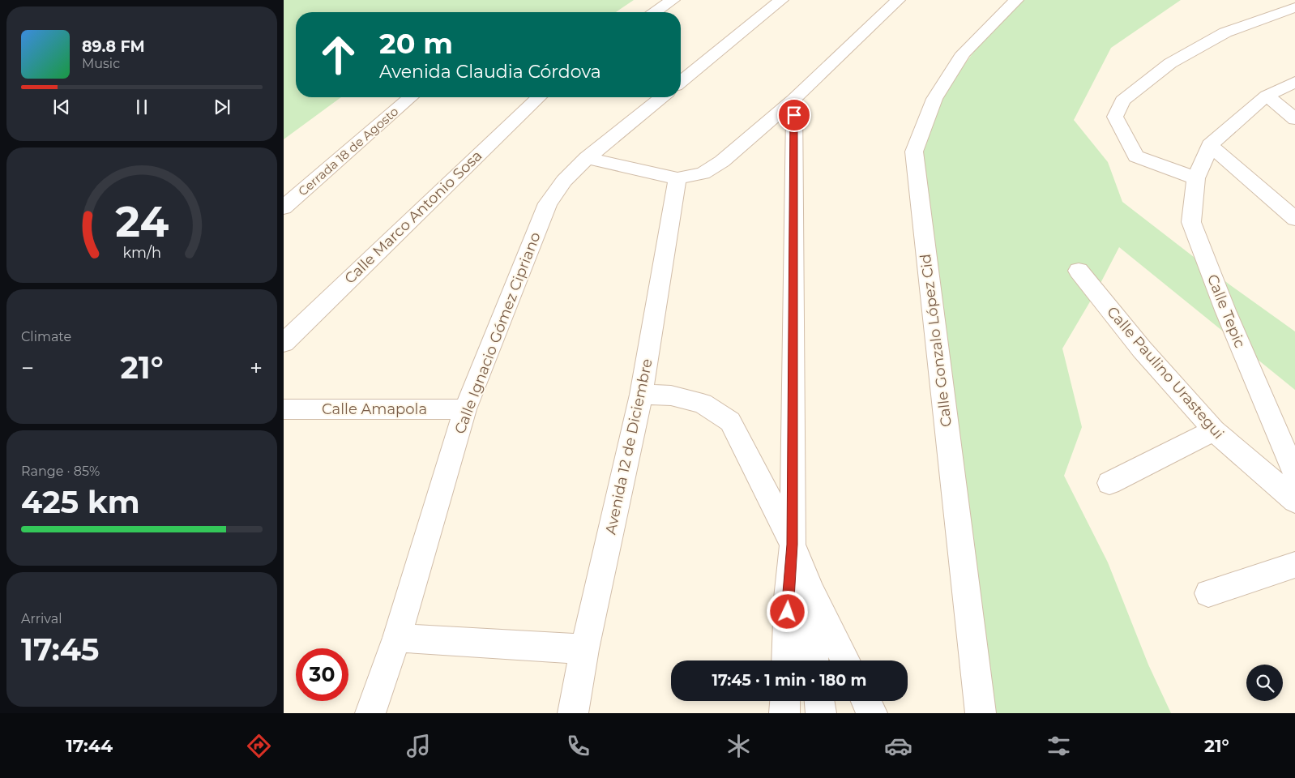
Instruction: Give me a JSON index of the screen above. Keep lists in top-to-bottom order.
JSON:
{
  "streets": {
    "street": [
      "Cerrada 18 de Agosto",
      "Calle Marco Antonio Sosa",
      "Calle Tepic",
      "Calle Ignacio Gómez Cipriano",
      "Calle Gonzalo López Cid",
      "Calle Paulino Urastegui",
      "Calle Amapola",
      "Avenida 12 de Diciembre"
    ]
  },
  "crossings": [
    ["Calle Ignacio Gómez Cipriano", "Calle Amapola"]
  ],
  "page": {
    "turn": ["20 m", "Avenida Claudia Córdova"],
    "song": ["89.8 FM", "Music"],
    "tile": [
      "Climate",
      ["Range · 85%", "425 km"],
      ["Arrival", "17:45"]
    ],
    "heat": ["−", "21°", "+"],
    "limit": "30",
    "trip": "17:45 · 1 min · 180 m",
    "tabs": ["17:44", "21°"],
    "gauge": ["24", "km/h"]
  }
}
